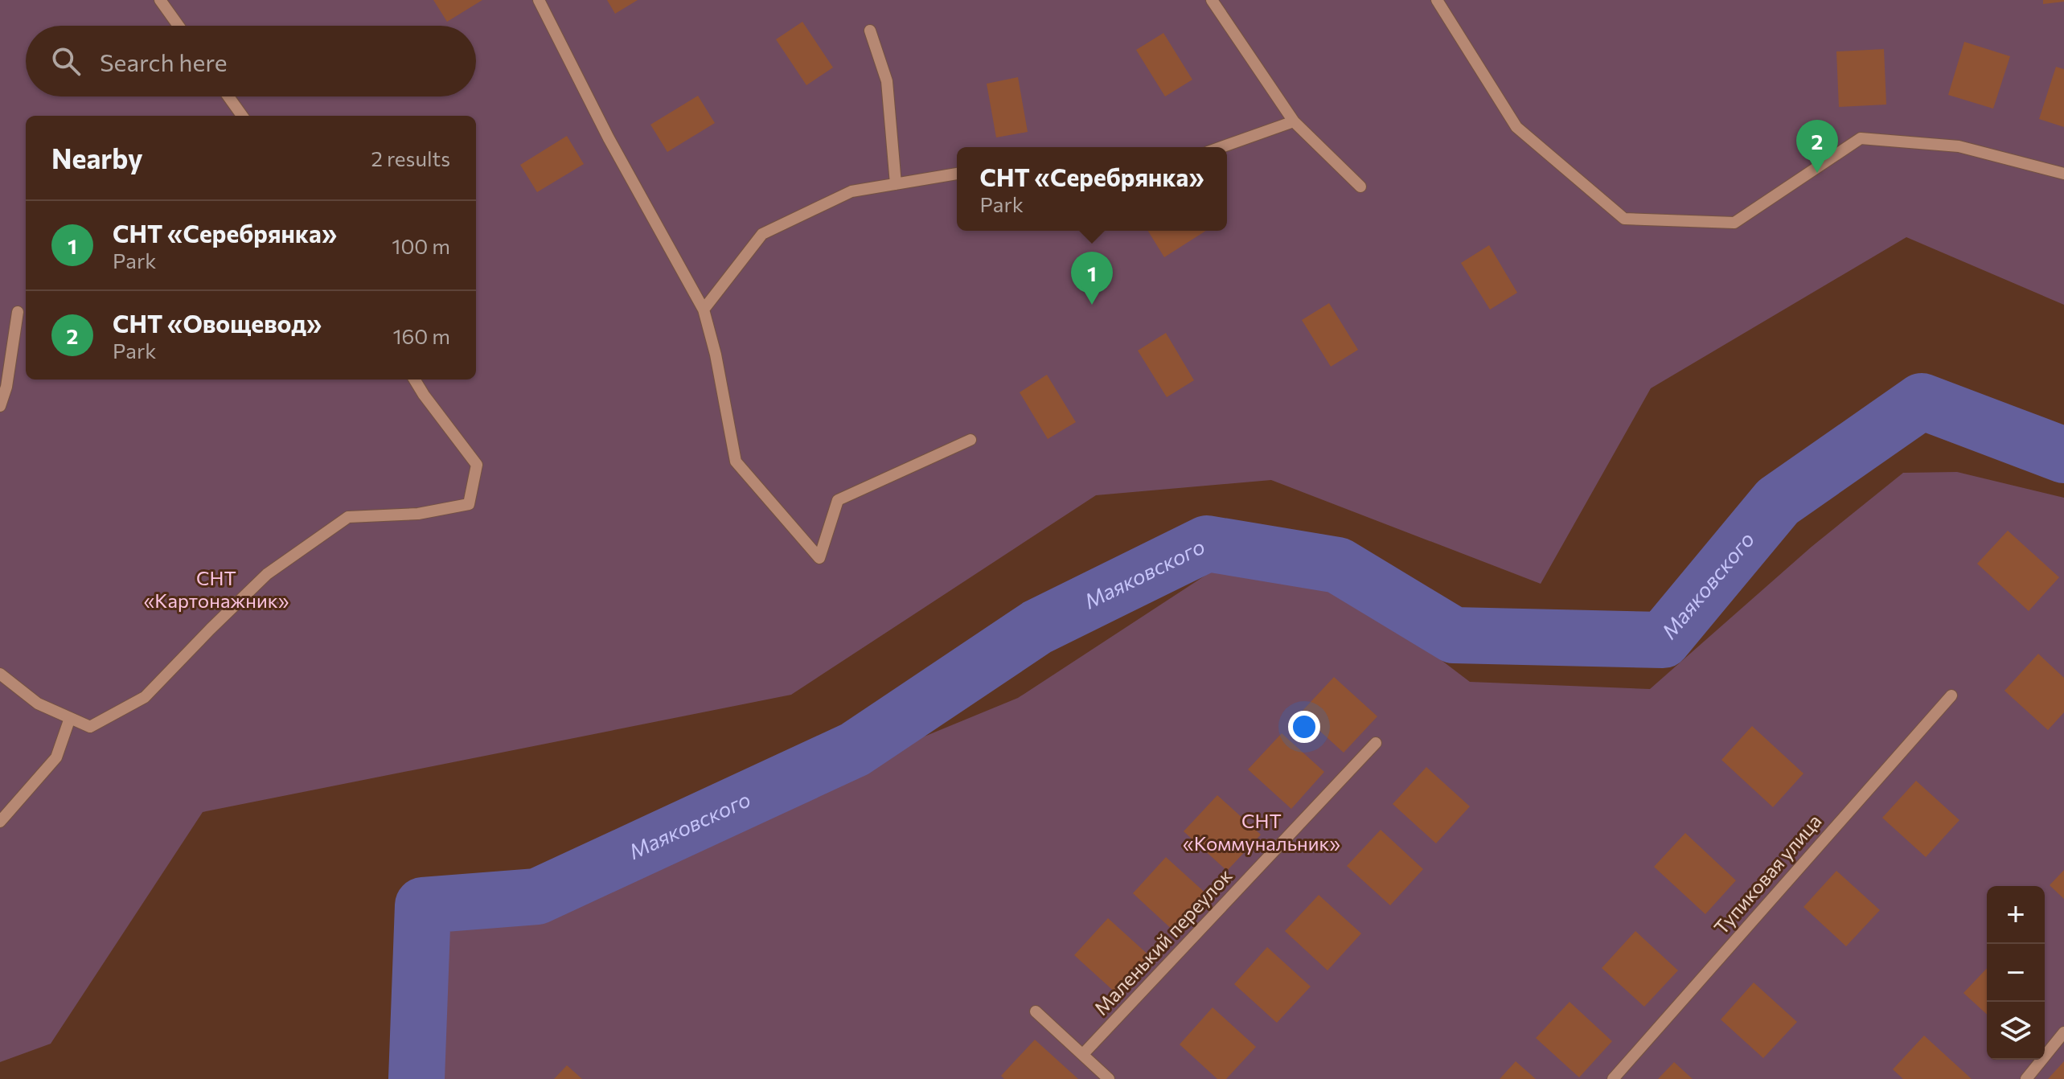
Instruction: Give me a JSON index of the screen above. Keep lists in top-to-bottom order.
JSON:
{
  "streets": {
    "street": ["Тупиковая улица", "Маленький переулок"]
  },
  "water": ["Маяковского"],
  "parks": ["СНТ «Картонажник»", "СНТ «Коммунальник»"],
  "page": {
    "search": "Search here",
    "heading": ["Nearby", "2 results"],
    "pins": ["2", "1"],
    "popup": ["СНТ «Серебрянка»", "Park"],
    "list": [
      {
        "mark": "1",
        "name": "СНТ «Серебрянка»",
        "note": "Park",
        "value": "100 m"
      },
      {
        "mark": "2",
        "name": "СНТ «Овощевод»",
        "note": "Park",
        "value": "160 m"
      }
    ],
    "map_buttons": ["+", "−"]
  }
}
